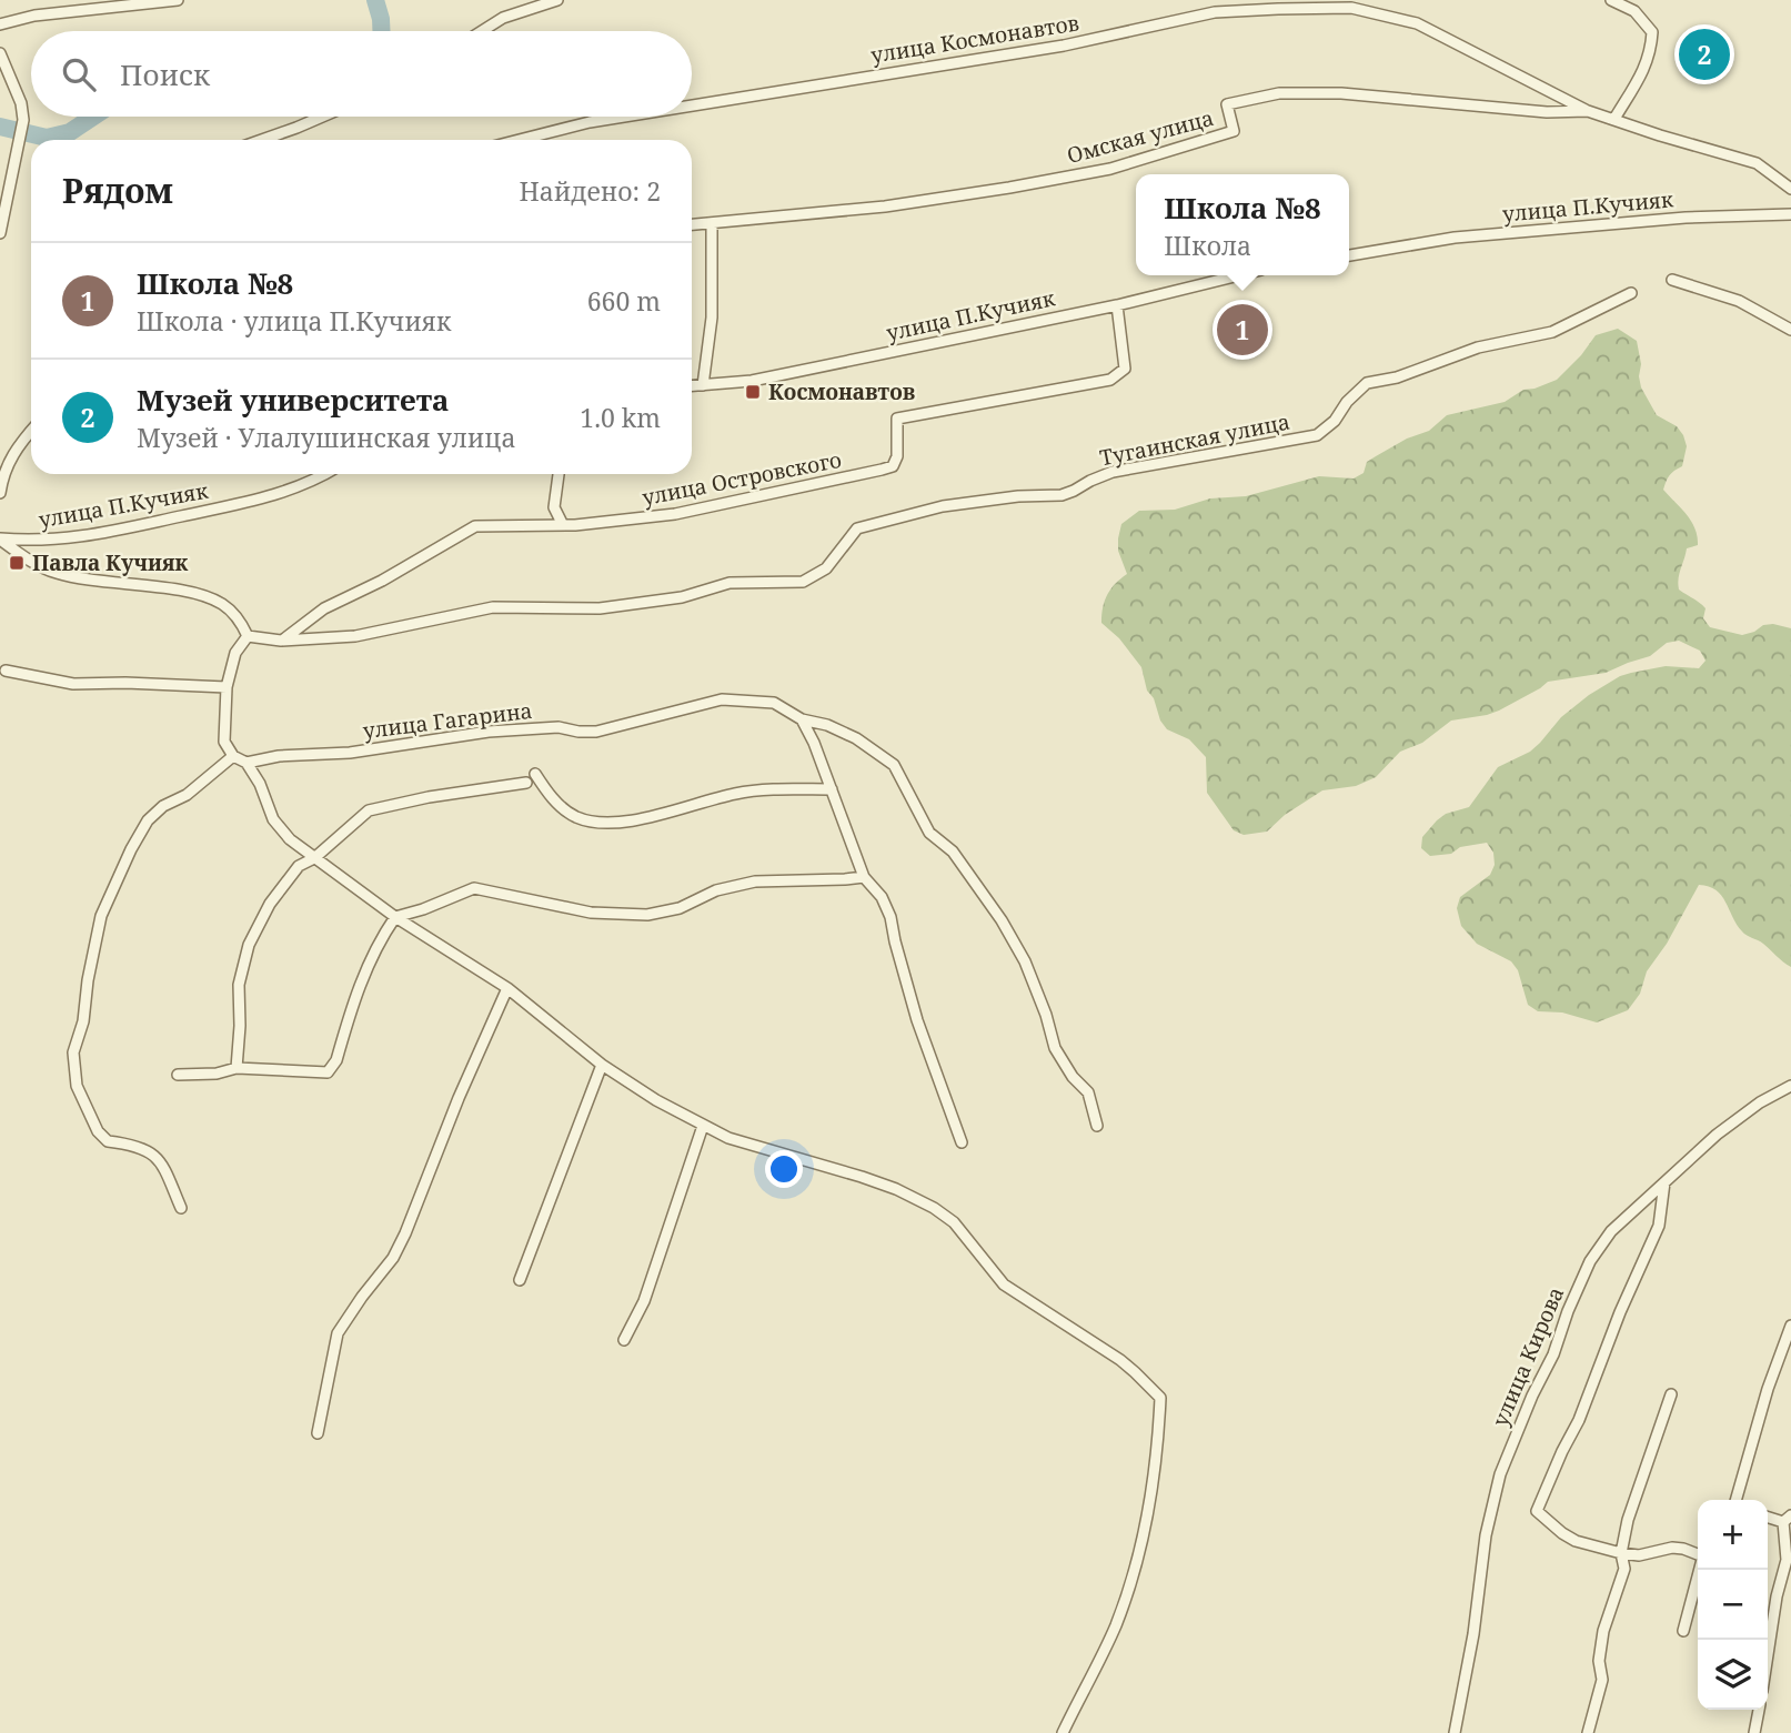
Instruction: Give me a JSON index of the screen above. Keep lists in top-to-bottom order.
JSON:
{
  "streets": {
    "street": [
      "улица Космонавтов",
      "Омская улица",
      "улица П.Кучияк",
      "Тугаинская улица",
      "улица Островского",
      "улица Гагарина",
      "улица Кирова"
    ]
  },
  "crossings": [
    ["улица Космонавтов", "Омская улица"],
    ["улица П.Кучияк", "улица Островского"],
    ["Тугаинская улица", "улица Островского"]
  ],
  "places": {
    "transit": ["Космонавтов", "Павла Кучияк"]
  },
  "page": {
    "pins": ["2", "1"],
    "search": "Поиск",
    "heading": ["Рядом", "Найдено: 2"],
    "popup": ["Школа №8", "Школа"],
    "list": [
      {
        "mark": "1",
        "name": "Школа №8",
        "note": "Школа · улица П.Кучияк",
        "value": "660 m"
      },
      {
        "mark": "2",
        "name": "Музей университета",
        "note": "Музей · Улалушинская улица",
        "value": "1.0 km"
      }
    ],
    "map_buttons": ["+", "−"]
  }
}
